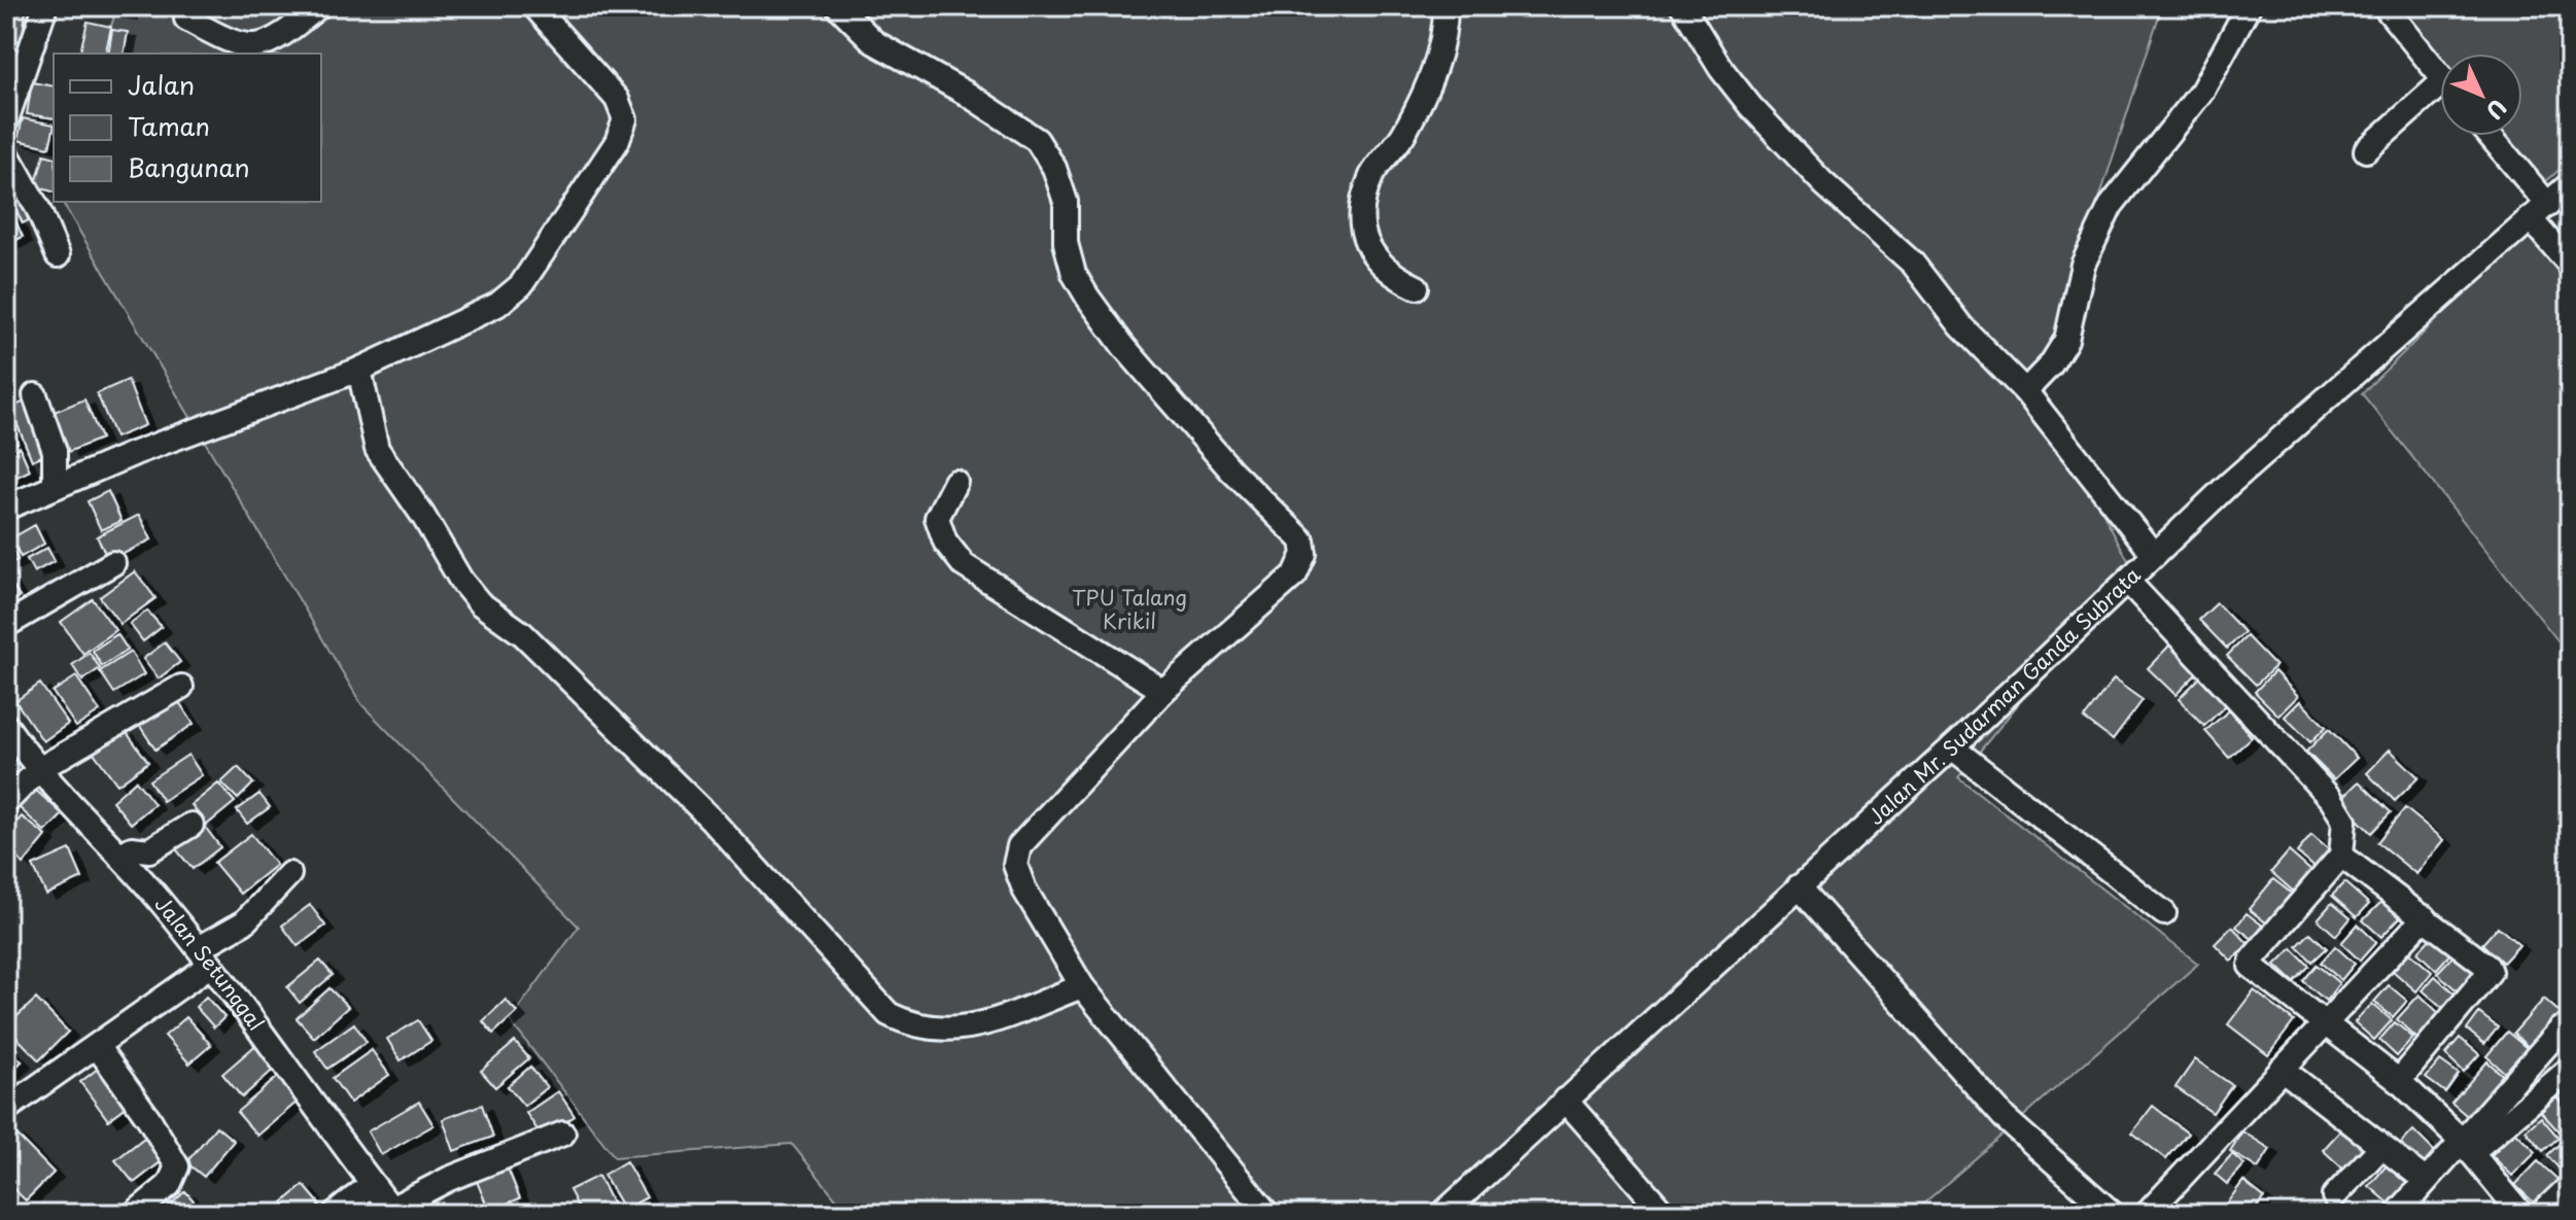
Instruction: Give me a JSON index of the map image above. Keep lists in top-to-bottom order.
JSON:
{
  "streets": {
    "street": ["Jalan Mr. Sudarman Ganda Subrata", "Jalan Setunggal"]
  },
  "parks": ["TPU Talang Krikil"],
  "legend": ["Jalan", "Taman", "Bangunan"],
  "north": "bottom right"
}
